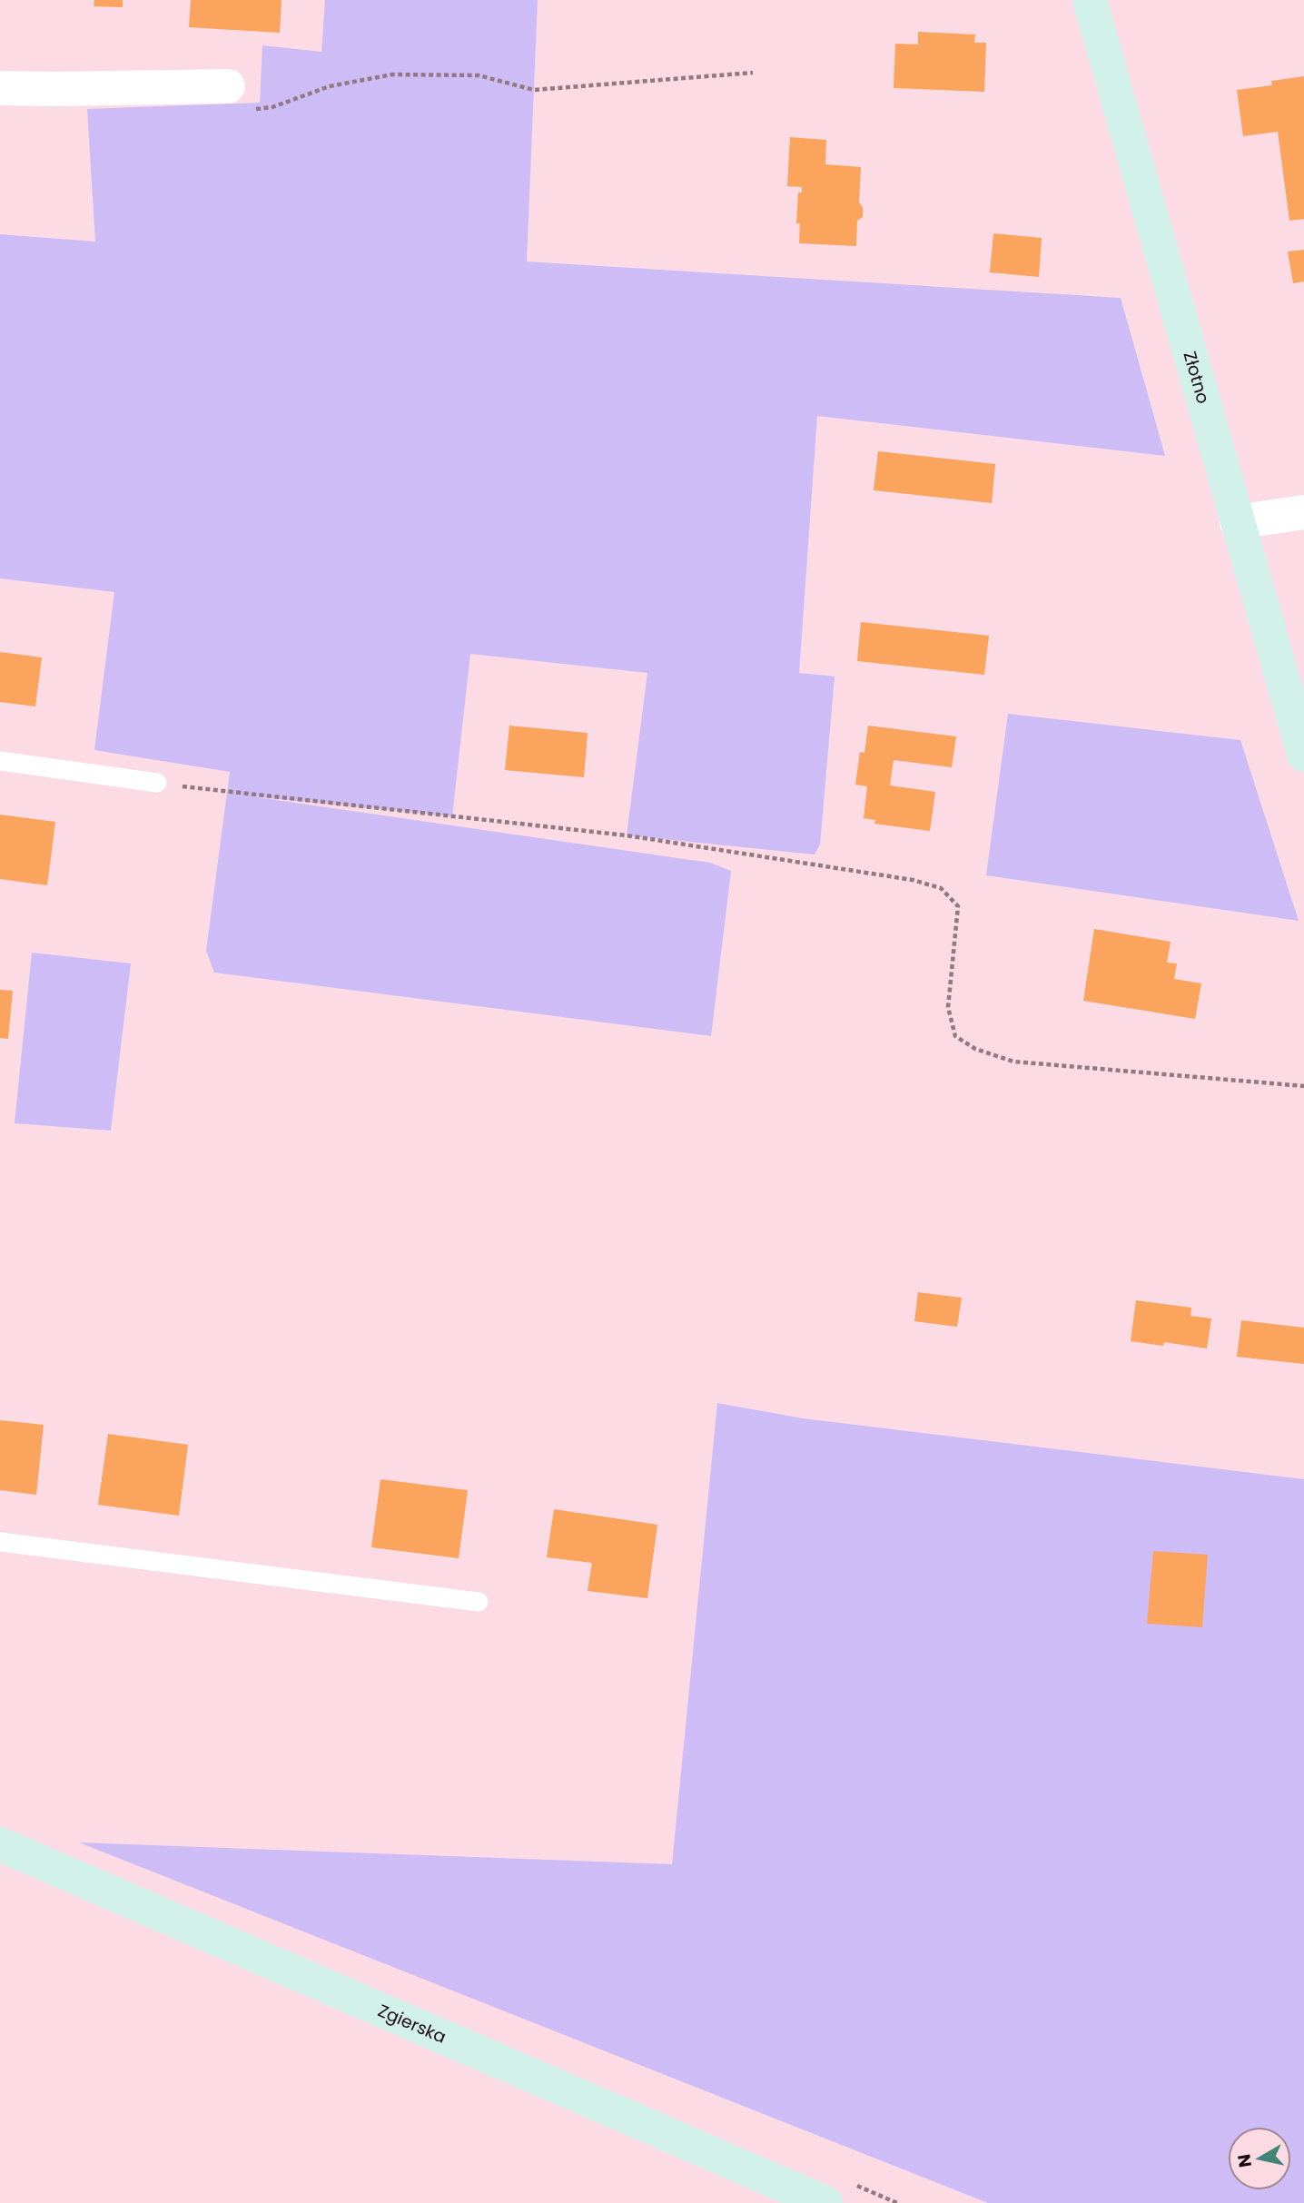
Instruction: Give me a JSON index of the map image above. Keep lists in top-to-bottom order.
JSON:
{
  "streets": {
    "main road": ["Złotno", "Zgierska"]
  },
  "north": "left"
}
